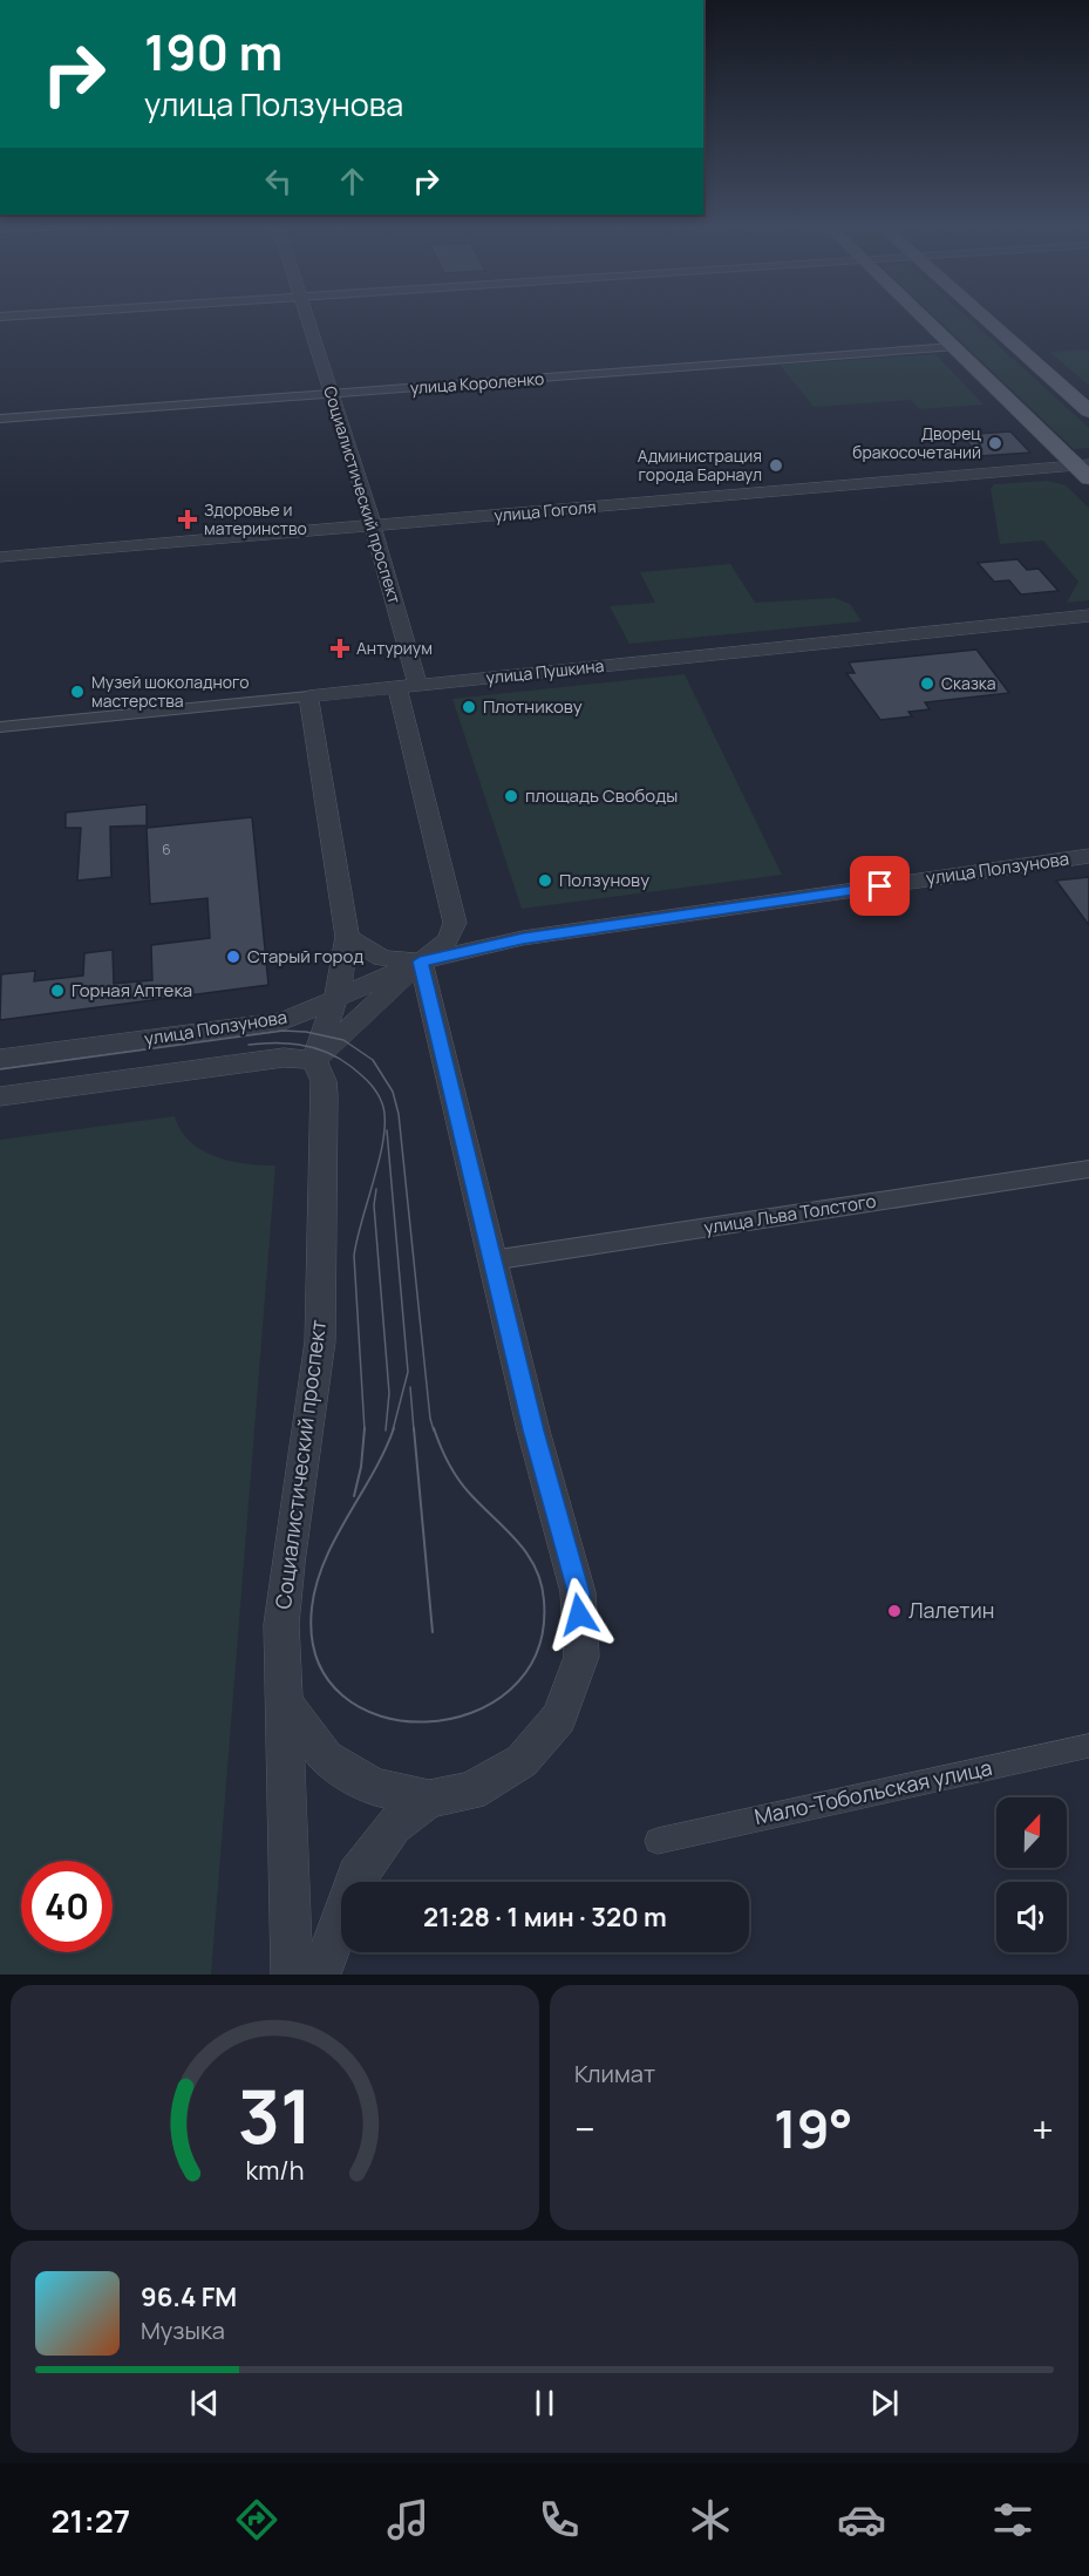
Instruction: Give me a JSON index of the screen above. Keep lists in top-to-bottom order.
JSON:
{
  "streets": {
    "street": [
      "улица Короленко",
      "Социалистический проспект",
      "улица Гоголя",
      "улица Пушкина",
      "улица Ползунова",
      "улица Льва Толстого",
      "Мало-Тобольская улица"
    ]
  },
  "crossings": [
    ["улица Короленко", "Социалистический проспект"],
    ["Социалистический проспект", "улица Гоголя"],
    ["Социалистический проспект", "улица Пушкина"],
    ["Социалистический проспект", "улица Ползунова"]
  ],
  "places": {
    "other": [
      "Дворец бракосочетаний",
      "Администрация города Барнаул",
      "Сказка",
      "Музей шоколадного мастерства",
      "Плотникову",
      "площадь Свободы",
      "Ползунову",
      "Старый город",
      "Горная Аптека",
      "Лалетин"
    ],
    "health": ["Здоровье и материнство", "Антуриум"]
  },
  "house_numbers": ["6"],
  "north": "top",
  "page": {
    "turn": ["190 m", "улица Ползунова"],
    "limit": "40",
    "trip": "21:28 · 1 мин · 320 m",
    "tile": "Климат",
    "heat": ["−", "19°", "+"],
    "song": ["96.4 FM", "Музыка"],
    "tabs": "21:27",
    "gauge": ["31", "km/h"]
  }
}
